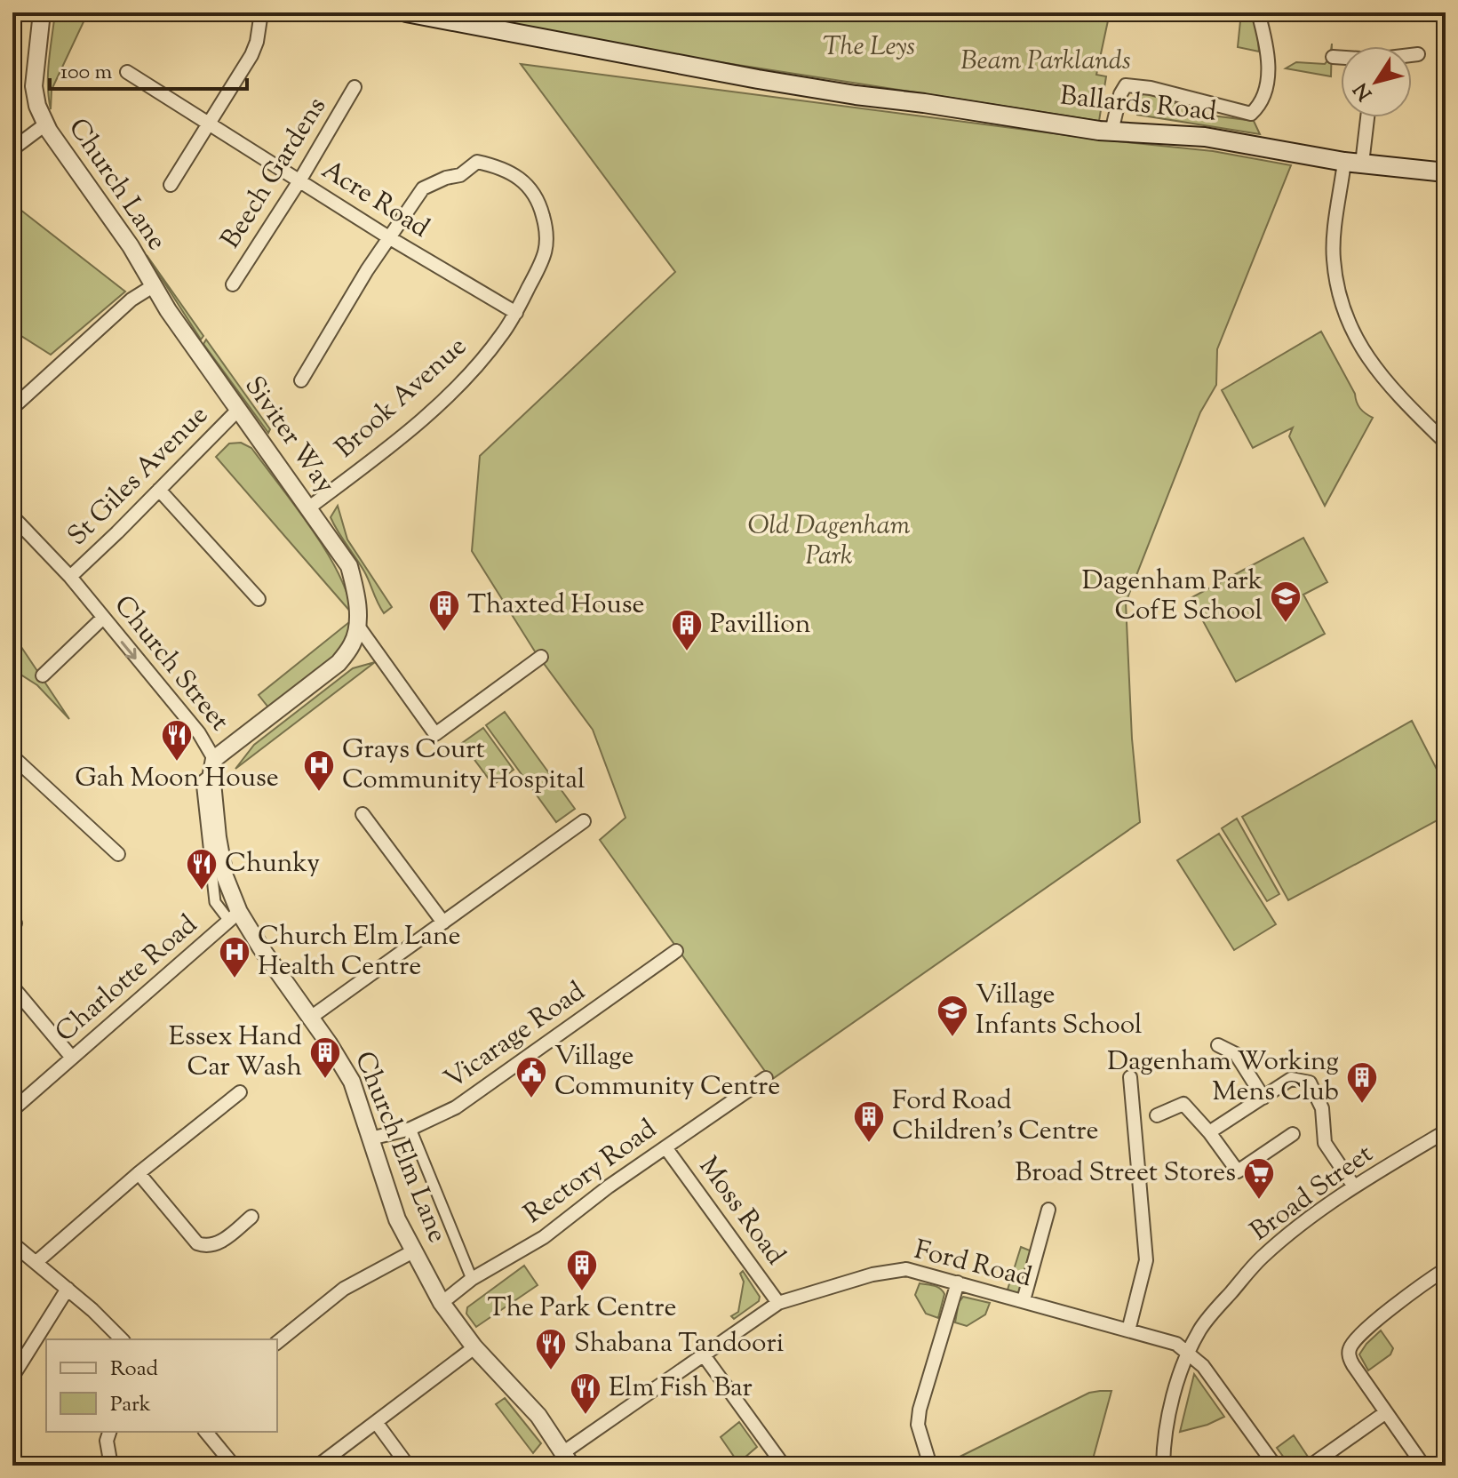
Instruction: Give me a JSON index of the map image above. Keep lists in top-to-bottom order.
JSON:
{
  "streets": {
    "main road": ["Ballards Road"],
    "street": [
      "Beech Gardens",
      "Church Lane",
      "Acre Road",
      "Brook Avenue",
      "Siviter Way",
      "St Giles Avenue",
      "Church Street",
      "Charlotte Road",
      "Vicarage Road",
      "Church Elm Lane",
      "Rectory Road",
      "Broad Street",
      "Moss Road",
      "Ford Road"
    ]
  },
  "crossings": [
    ["Beech Gardens", "Acre Road"],
    ["Church Lane", "Siviter Way"],
    ["Acre Road", "Brook Avenue"],
    ["Brook Avenue", "Siviter Way"],
    ["Siviter Way", "St Giles Avenue"],
    ["Siviter Way", "Church Street"],
    ["St Giles Avenue", "Church Street"],
    ["Church Street", "Charlotte Road"],
    ["Church Street", "Church Elm Lane"],
    ["Charlotte Road", "Church Elm Lane"],
    ["Vicarage Road", "Church Elm Lane"],
    ["Church Elm Lane", "Rectory Road"],
    ["Church Elm Lane", "Ford Road"],
    ["Rectory Road", "Moss Road"],
    ["Broad Street", "Ford Road"],
    ["Moss Road", "Ford Road"]
  ],
  "one_way": ["Church Street"],
  "parks": ["The Leys", "Beam Parklands", "Old Dagenham Park"],
  "places": {
    "school or university": ["Dagenham Park CofE School", "Village Infants School"],
    "building": [
      "Thaxted House",
      "Pavillion",
      "Essex Hand Car Wash",
      "Dagenham Working Mens Club",
      "Ford Road Children's Centre",
      "The Park Centre"
    ],
    "restaurant": [
      "Gah Moon House",
      "Chunky",
      "Shabana Tandoori",
      "Elm Fish Bar"
    ],
    "hospital": ["Grays Court Community Hospital", "Church Elm Lane Health Centre"],
    "public building": ["Village Community Centre"],
    "supermarket": ["Broad Street Stores"]
  },
  "legend": ["Road", "Park"],
  "scale_bar": "100 m",
  "north": "bottom left"
}
